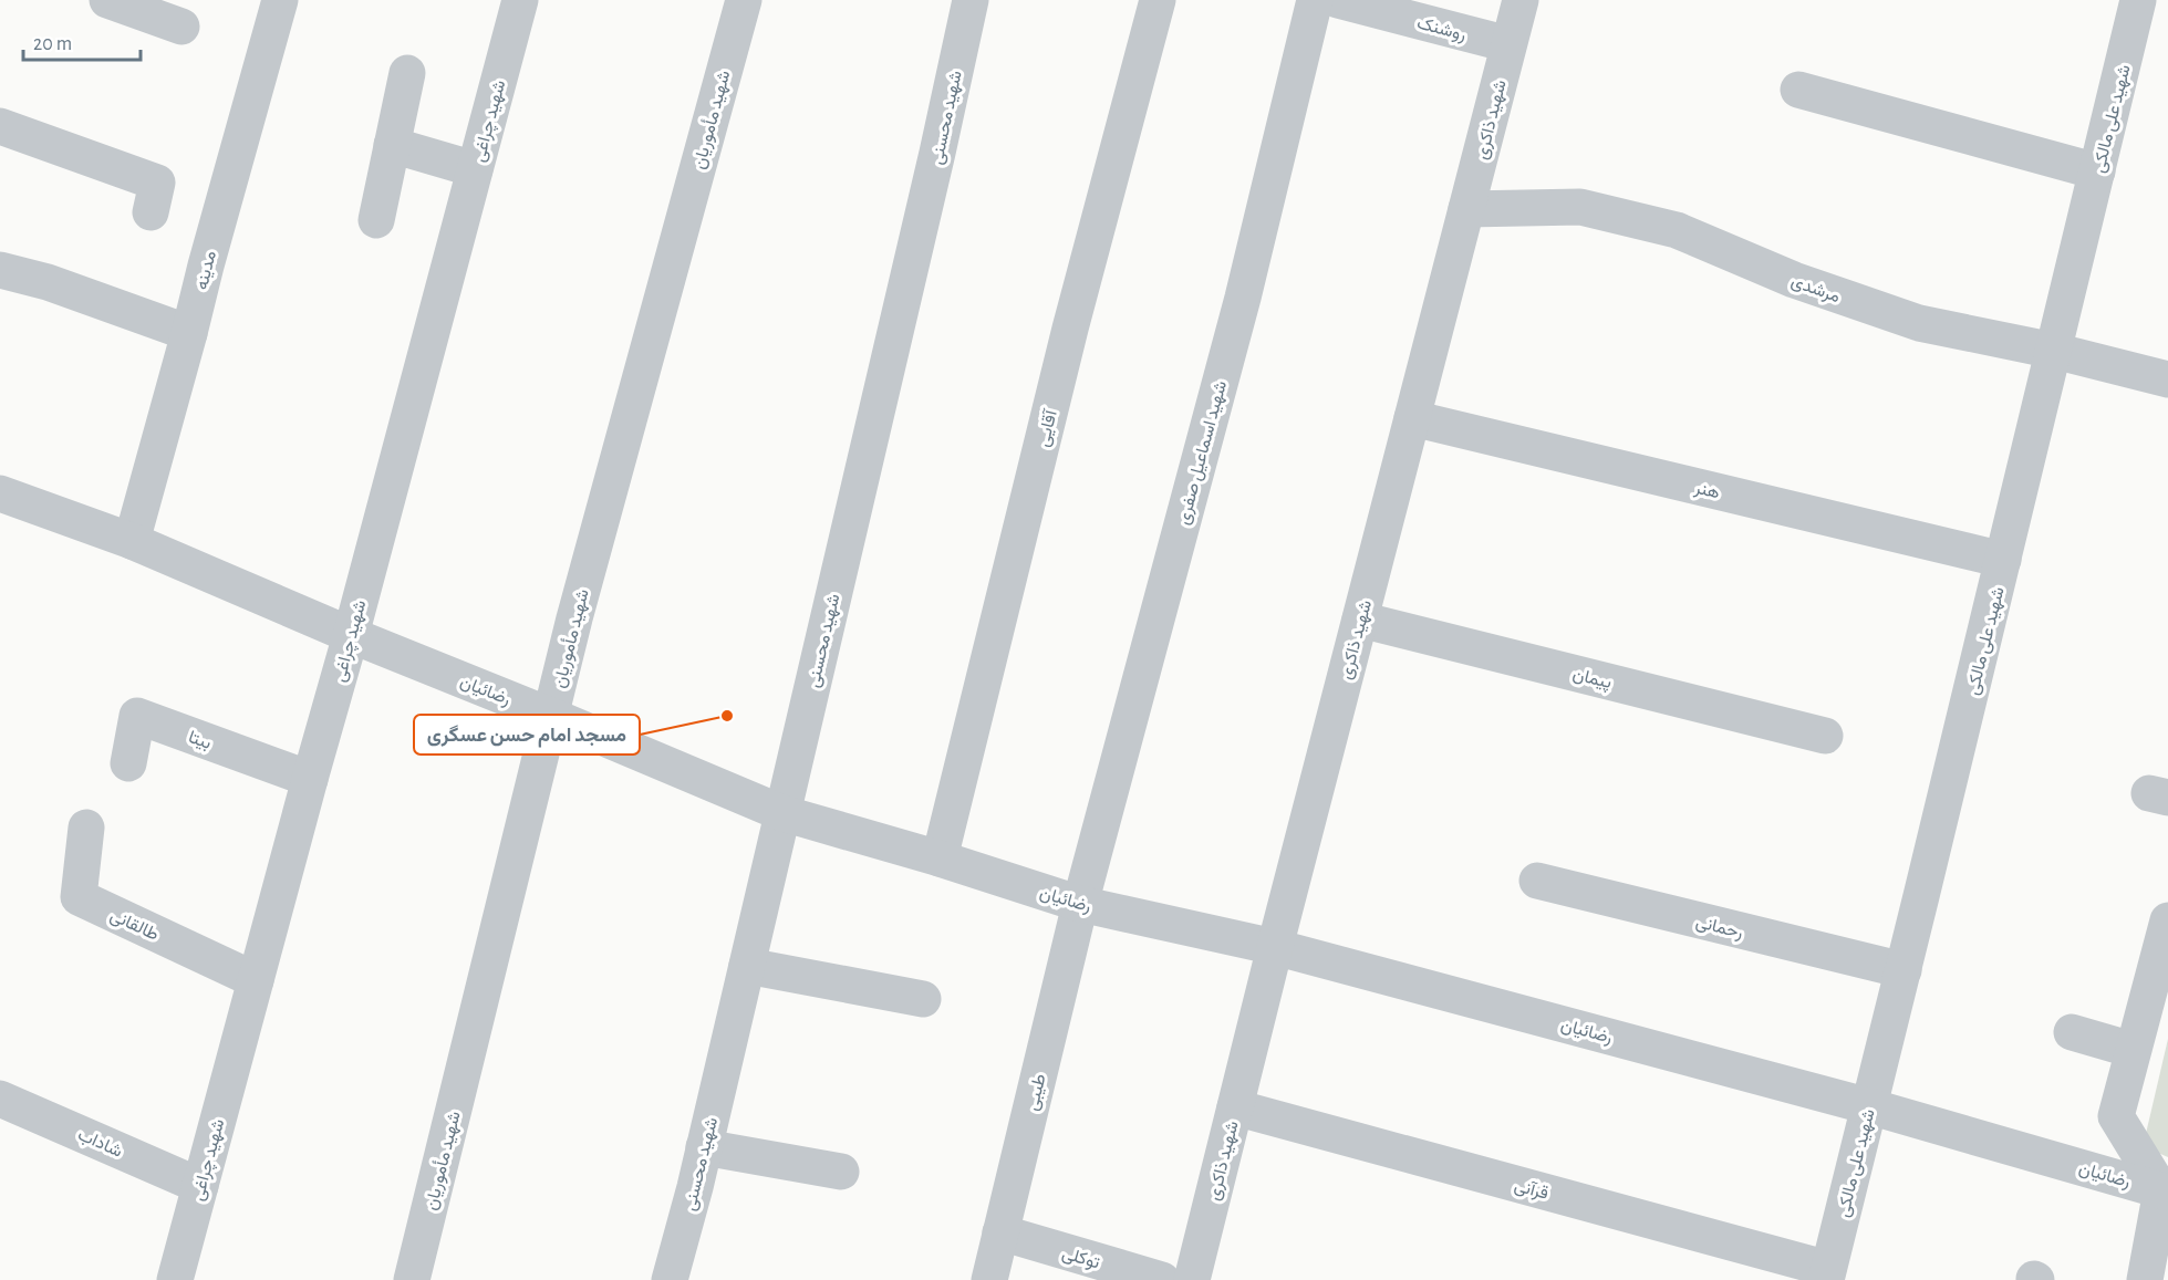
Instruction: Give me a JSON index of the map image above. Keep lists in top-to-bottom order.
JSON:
{
  "streets": {
    "street": [
      "روشنک",
      "شهید محسنی",
      "شهید علی مالکی",
      "شهید مأموریان",
      "شهید ذاکری",
      "شهید چراغی",
      "مدینه",
      "مرشدی",
      "آقایی",
      "شهید اسماعیل صفری",
      "هنر",
      "پیمان",
      "رضائیان",
      "بیتا",
      "طالقانی",
      "رحمانی",
      "طیبی",
      "شاداب",
      "قرآنی",
      "توکلی"
    ]
  },
  "crossings": [
    ["روشنک", "شهید ذاکری"],
    ["شهید محسنی", "رضائیان"],
    ["شهید علی مالکی", "مرشدی"],
    ["شهید علی مالکی", "هنر"],
    ["شهید علی مالکی", "رضائیان"],
    ["شهید علی مالکی", "رحمانی"],
    ["شهید علی مالکی", "قرآنی"],
    ["شهید مأموریان", "رضائیان"],
    ["شهید ذاکری", "مرشدی"],
    ["شهید ذاکری", "هنر"],
    ["شهید ذاکری", "پیمان"],
    ["شهید ذاکری", "رضائیان"],
    ["شهید ذاکری", "قرآنی"],
    ["شهید چراغی", "رضائیان"],
    ["شهید چراغی", "بیتا"],
    ["شهید چراغی", "طالقانی"],
    ["شهید چراغی", "شاداب"],
    ["مدینه", "رضائیان"],
    ["آقایی", "رضائیان"],
    ["شهید اسماعیل صفری", "رضائیان"],
    ["شهید اسماعیل صفری", "طیبی"],
    ["رضائیان", "طیبی"],
    ["طیبی", "توکلی"]
  ],
  "places": ["مسجد امام حسن عسگری"],
  "scale_bar": "20 m"
}
